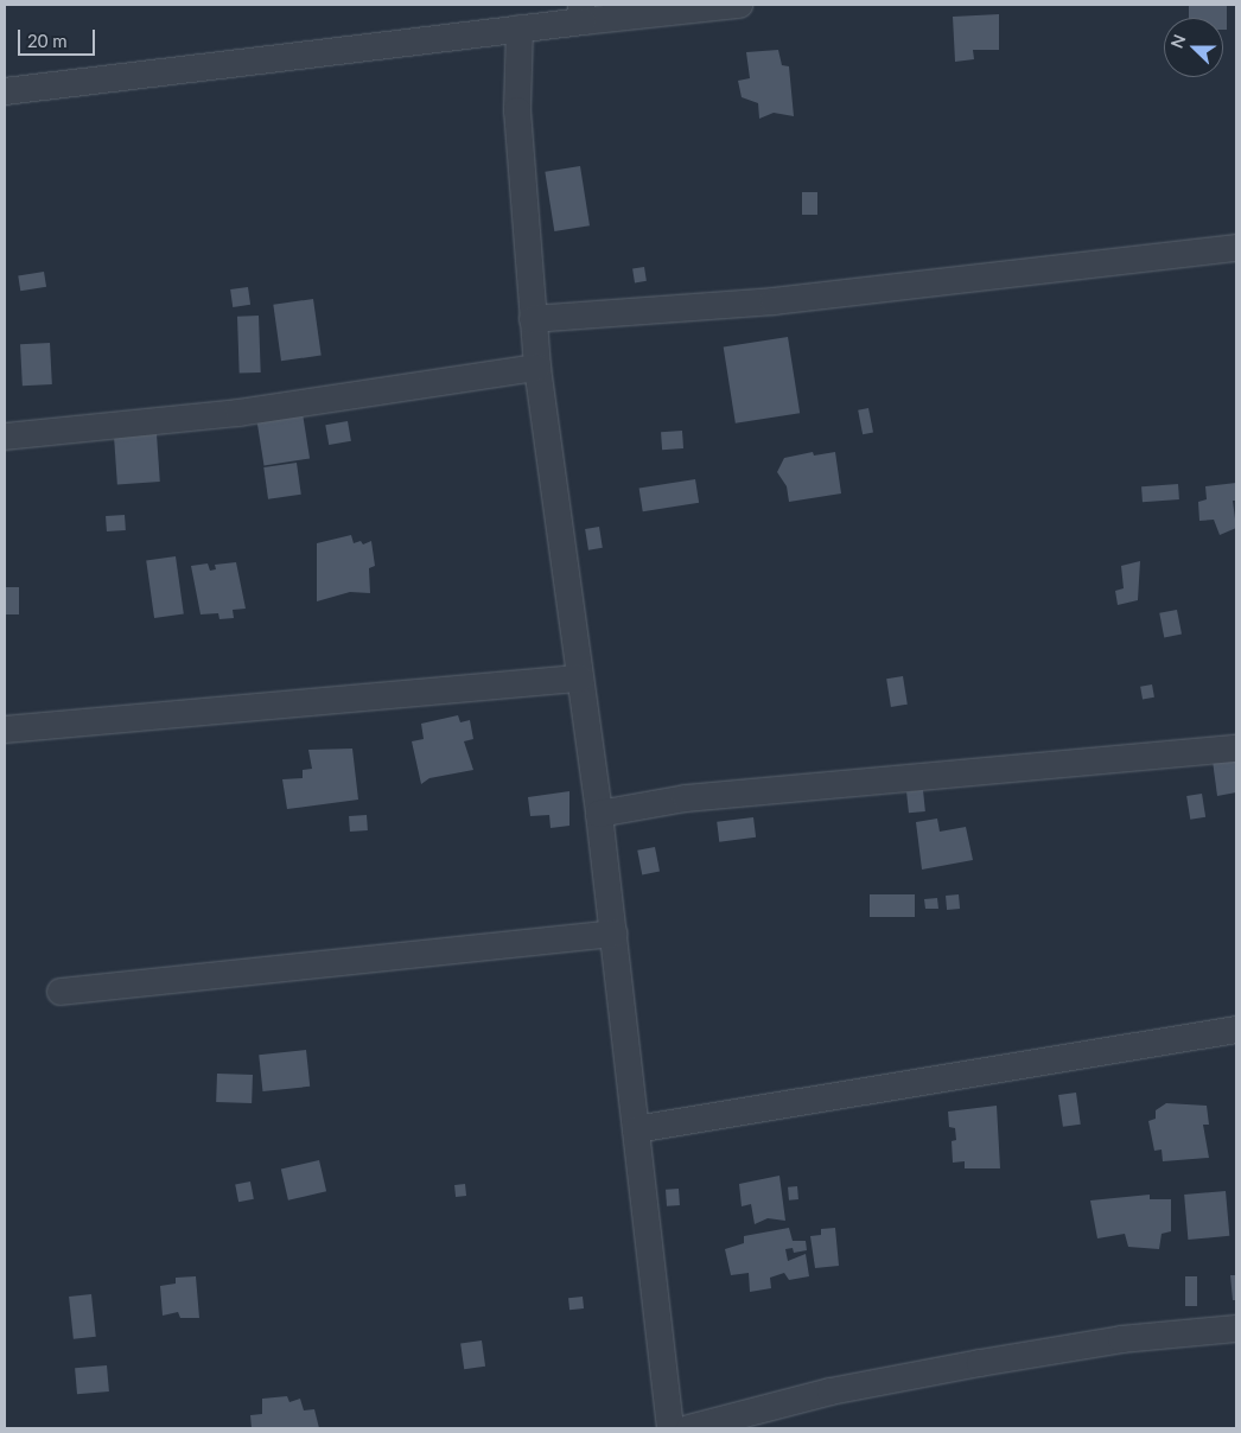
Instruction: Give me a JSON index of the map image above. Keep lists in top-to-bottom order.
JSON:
{
  "scale_bar": "20 m",
  "north": "left"
}
